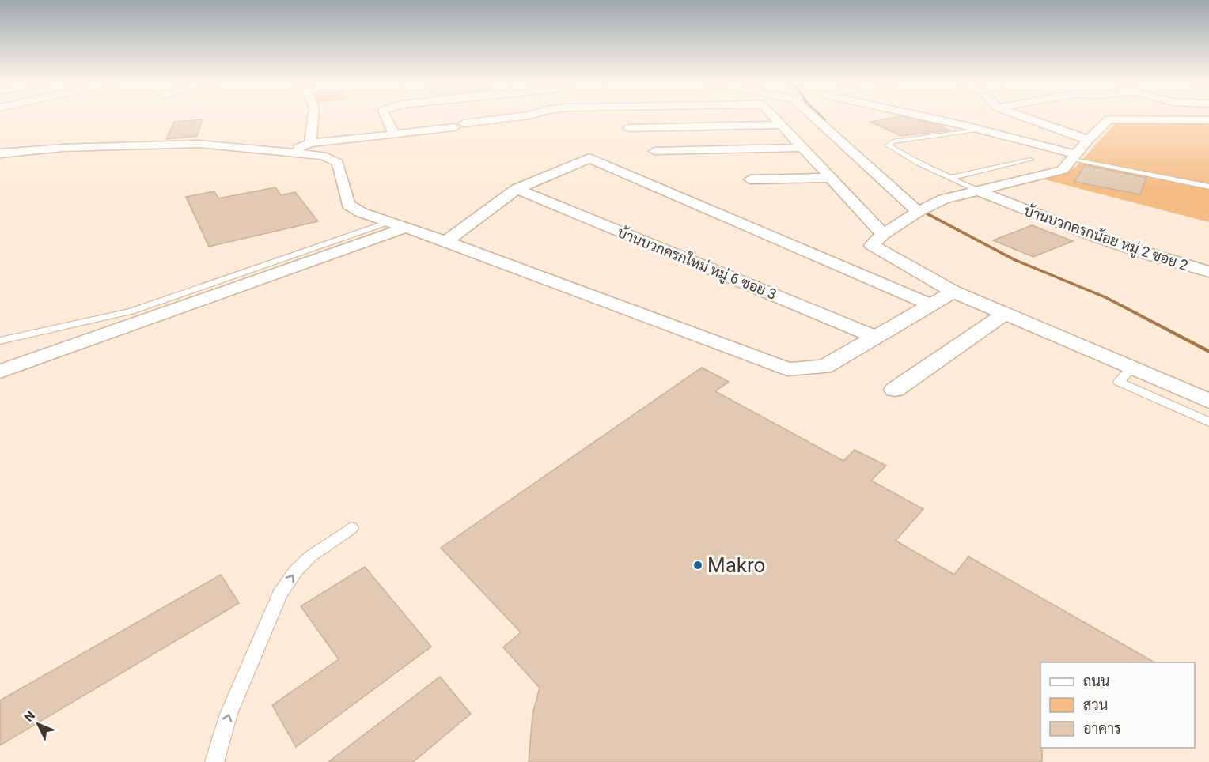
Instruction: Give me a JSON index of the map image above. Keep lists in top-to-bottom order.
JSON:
{
  "streets": {
    "street": ["บ้านบวกครกน้อย หมู่ 2 ซอย 2", "บ้านบวกครกใหม่ หมู่ 6 ซอย 3"]
  },
  "places": ["Makro"],
  "legend": ["ถนน", "สวน", "อาคาร"],
  "north": "top left"
}
